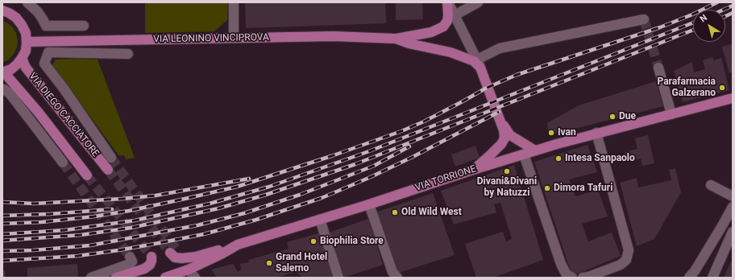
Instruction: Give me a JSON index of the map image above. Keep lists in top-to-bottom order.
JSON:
{
  "streets": {
    "main road": ["VIA LEONINO VINCIPROVA", "VIA DIEGO CACCIATORE", "VIA TORRIONE"]
  },
  "places": [
    "Parafarmacia Galzerano",
    "Due",
    "Ivan",
    "Intesa Sanpaolo",
    "Divani&Divani by Natuzzi",
    "Dimora Tafuri",
    "Old Wild West",
    "Biophilia Store",
    "Grand Hotel Salerno"
  ],
  "north": "top left"
}
